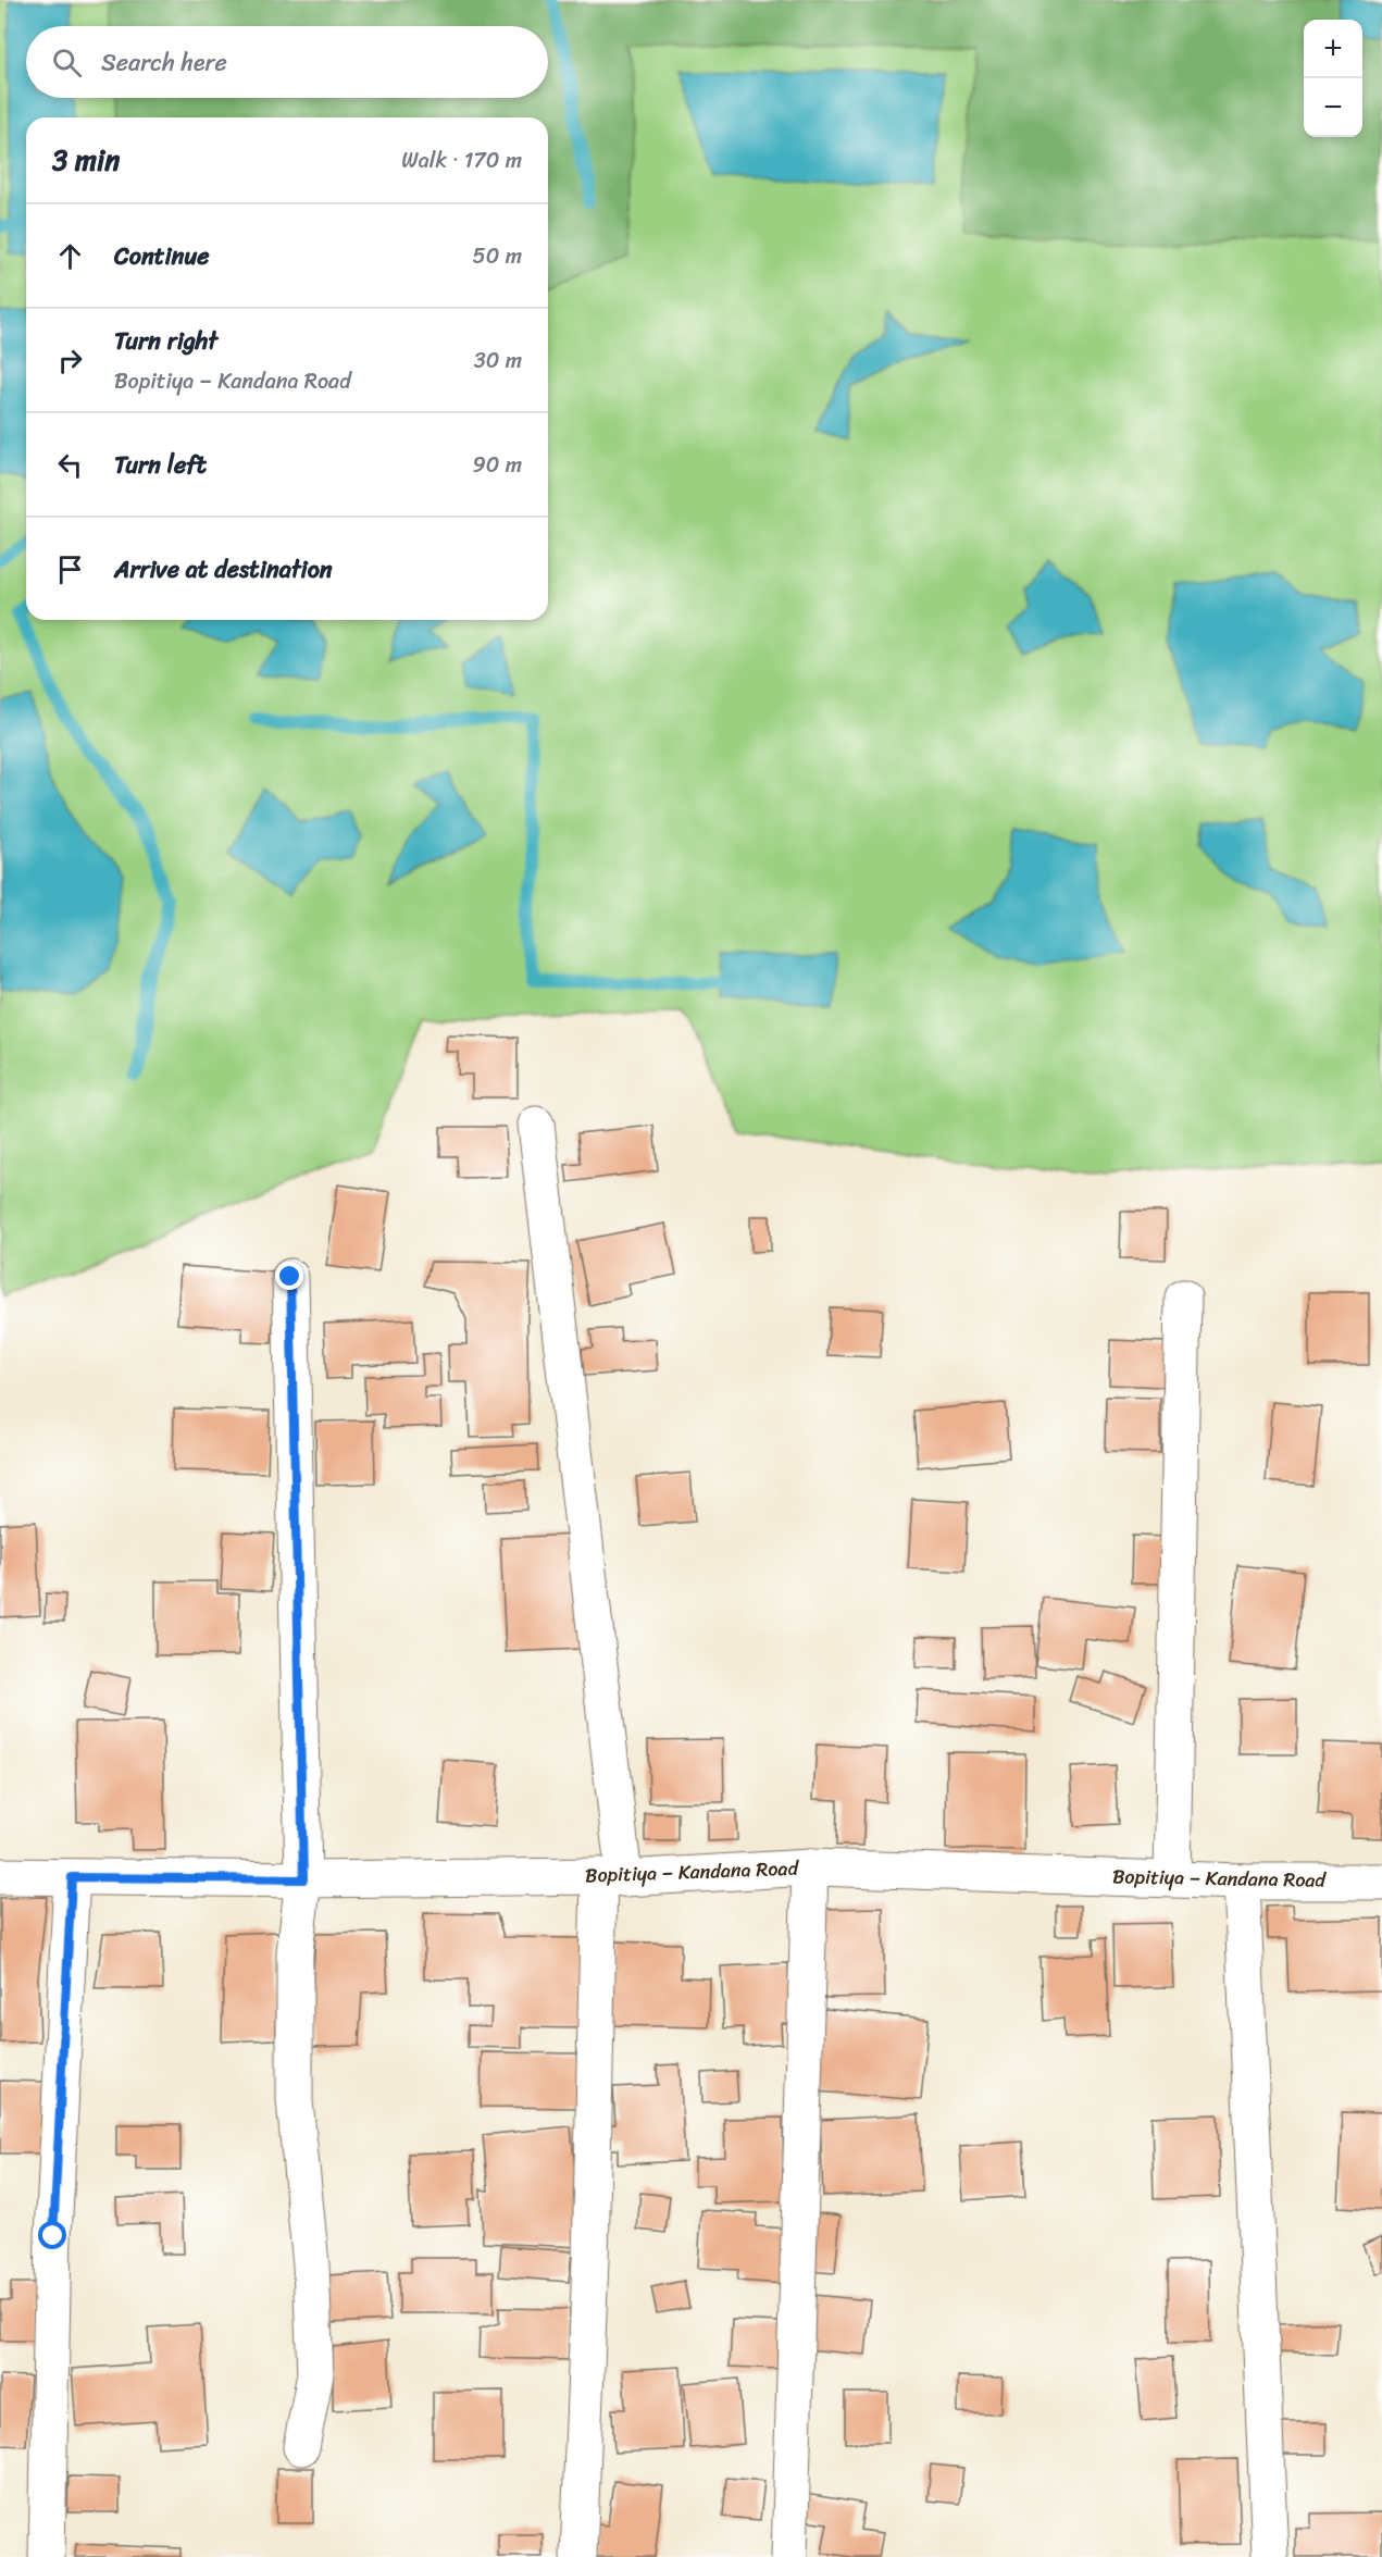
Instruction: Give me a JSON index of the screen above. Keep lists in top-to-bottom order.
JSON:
{
  "streets": {
    "street": ["Bopitiya – Kandana Road"]
  },
  "page": {
    "map_buttons": ["+", "−"],
    "search": "Search here",
    "heading": ["3 min", "Walk · 170 m"],
    "list": [
      ["Continue", "50 m"],
      ["Turn right", "Bopitiya – Kandana Road", "30 m"],
      ["Turn left", "90 m"],
      "Arrive at destination"
    ]
  }
}
